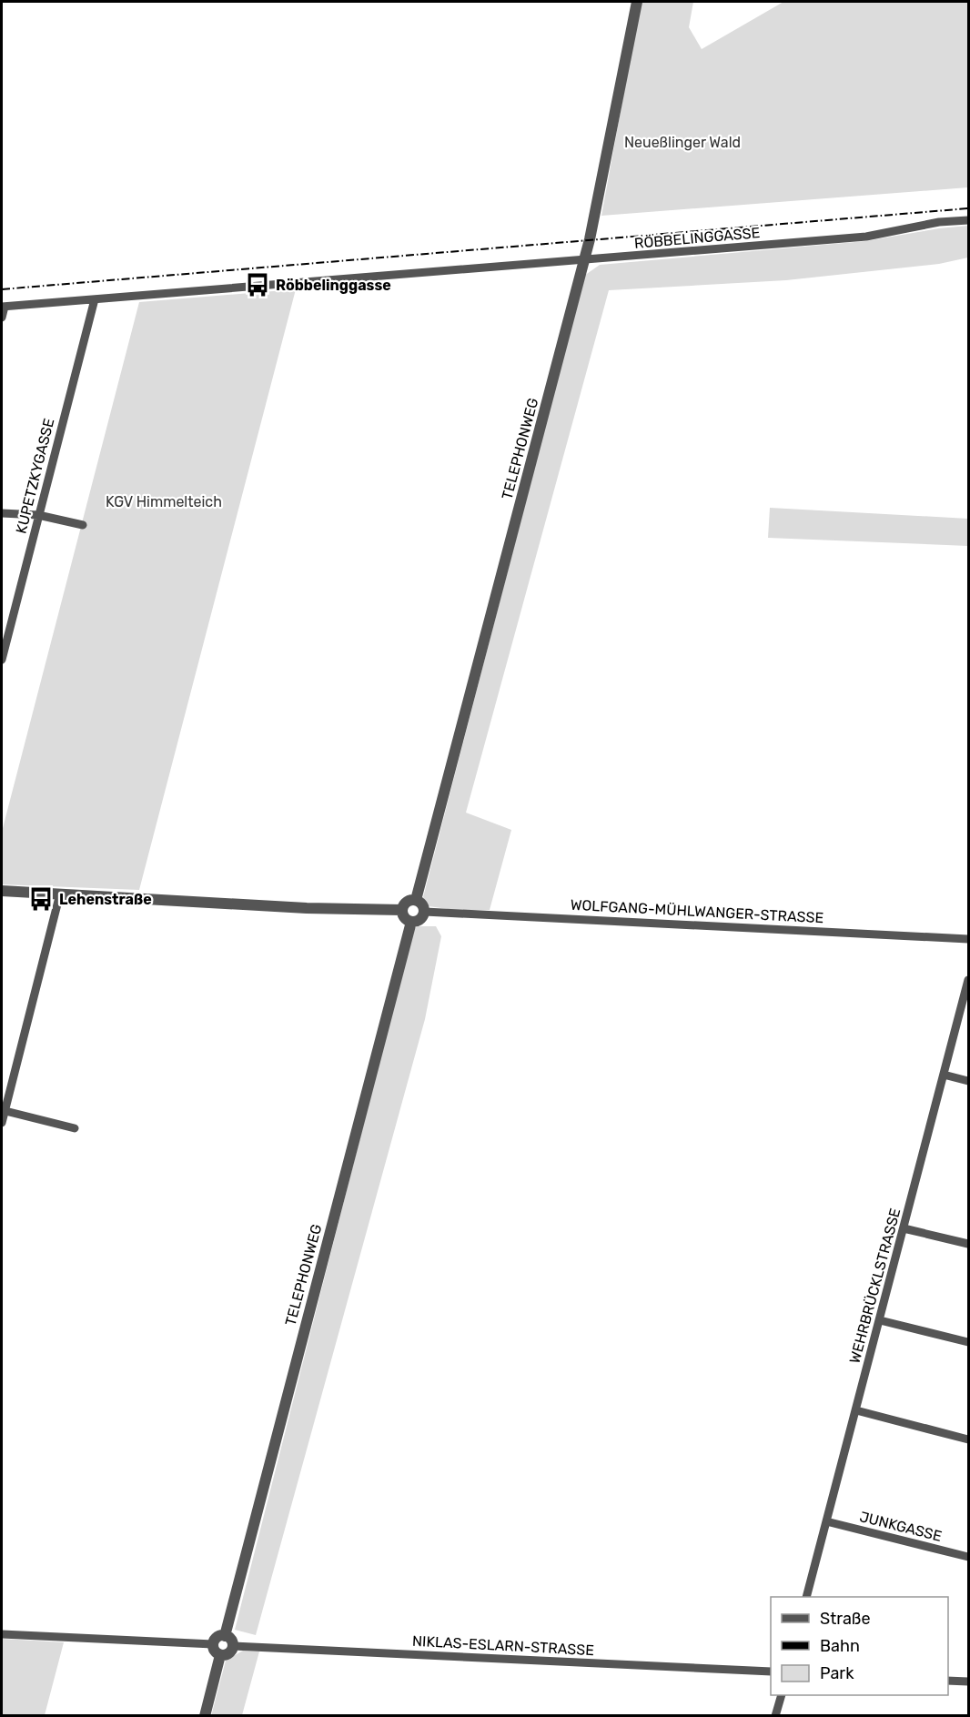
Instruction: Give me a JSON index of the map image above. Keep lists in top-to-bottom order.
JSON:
{
  "streets": {
    "street": [
      "RÖBBELINGGASSE",
      "TELEPHONWEG",
      "KUPETZKYGASSE",
      "WOLFGANG-MÜHLWANGER-STRASSE",
      "WEHRBRÜCKLSTRASSE",
      "JUNKGASSE",
      "NIKLAS-ESLARN-STRASSE"
    ]
  },
  "crossings": [
    ["RÖBBELINGGASSE", "TELEPHONWEG"],
    ["RÖBBELINGGASSE", "KUPETZKYGASSE"],
    ["TELEPHONWEG", "WOLFGANG-MÜHLWANGER-STRASSE"],
    ["TELEPHONWEG", "NIKLAS-ESLARN-STRASSE"],
    ["WEHRBRÜCKLSTRASSE", "JUNKGASSE"]
  ],
  "parks": ["Neueßlinger Wald", "KGV Himmelteich"],
  "places": {
    "bus stop": ["Röbbelinggasse", "Lehenstraße"]
  },
  "legend": ["Straße", "Bahn", "Park"]
}
